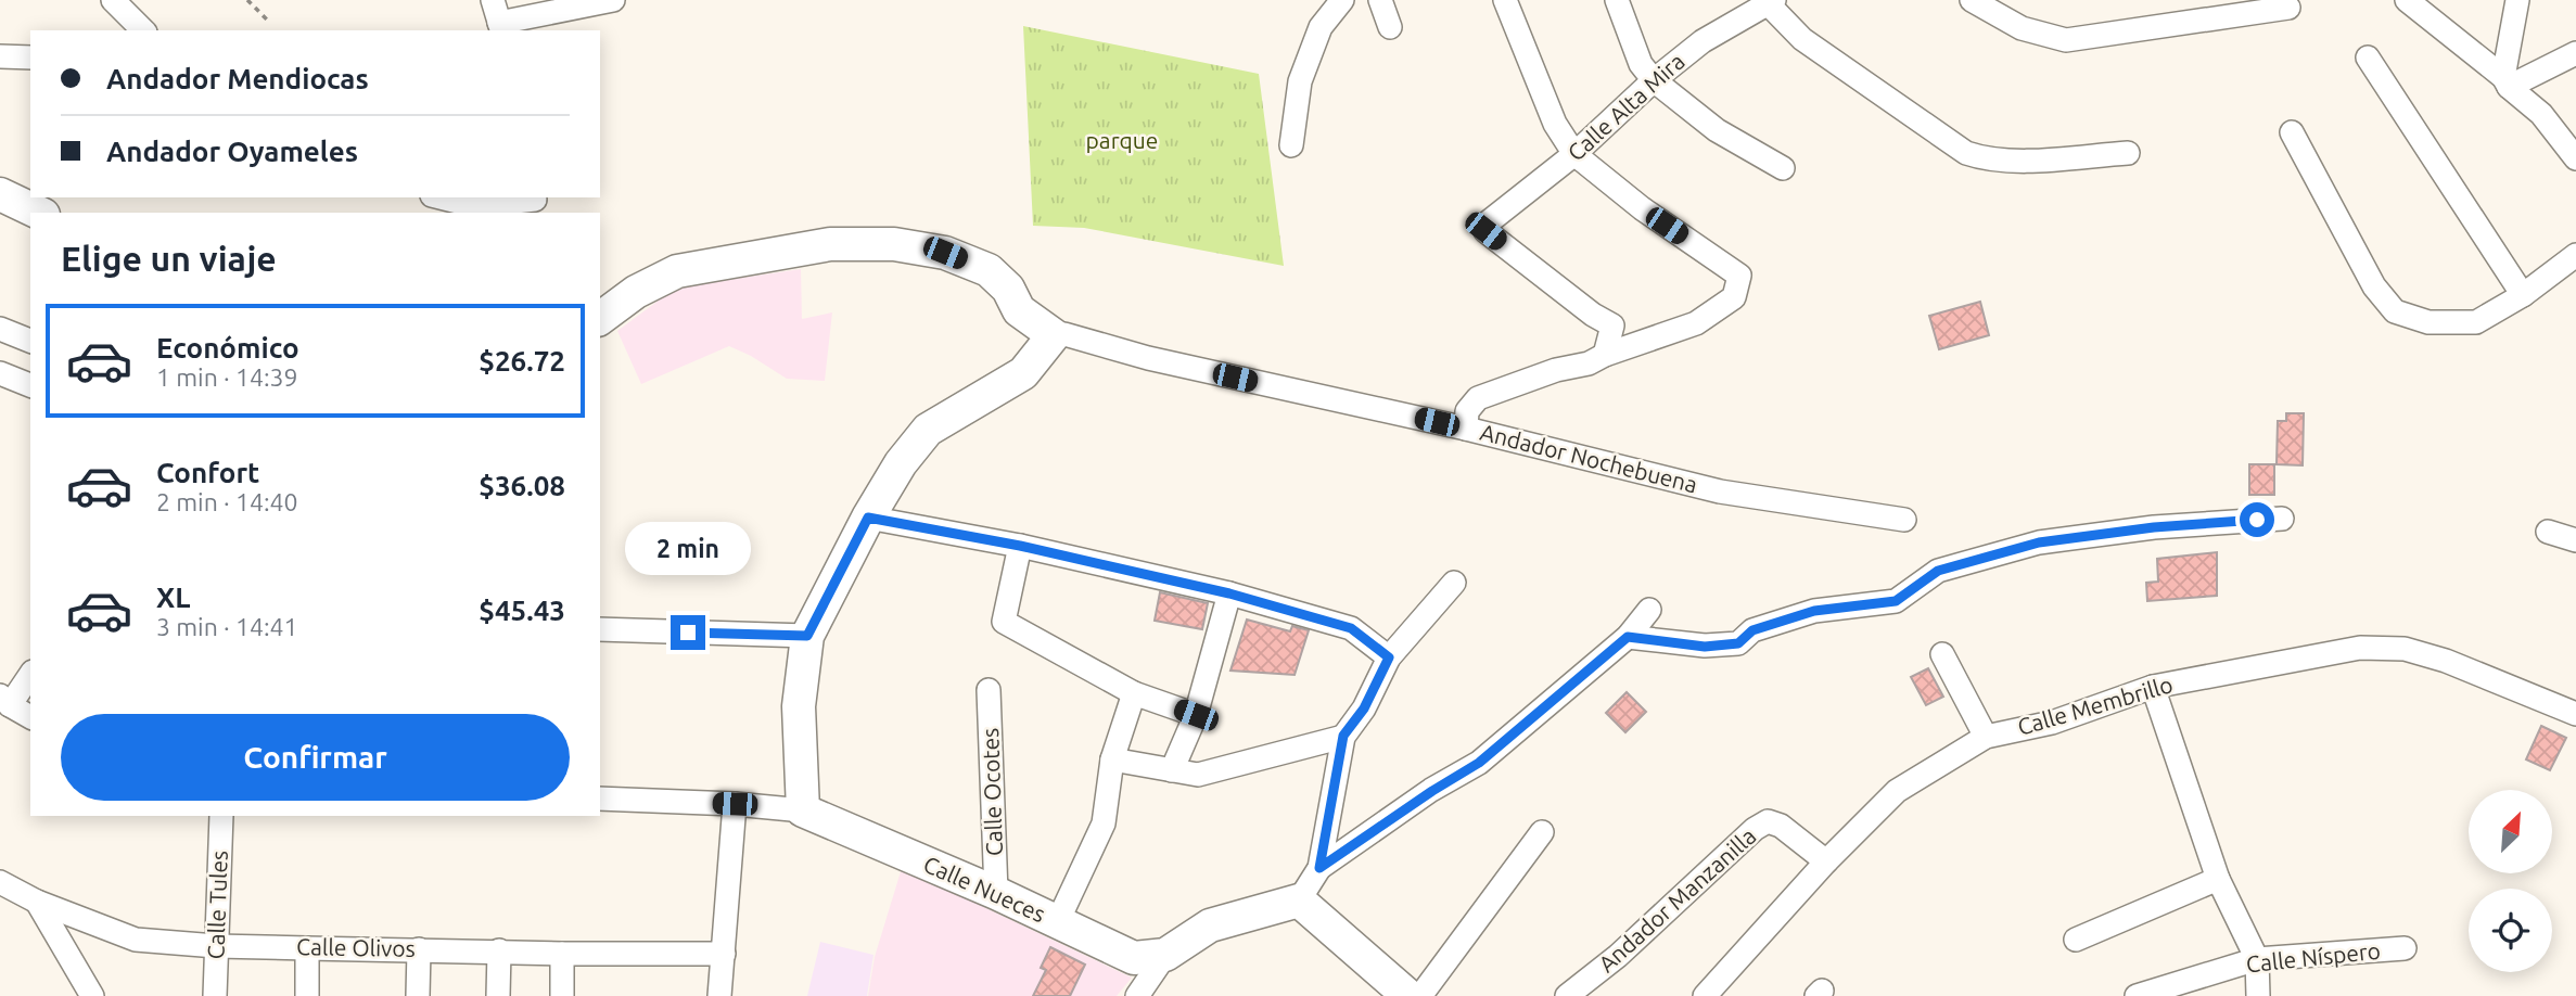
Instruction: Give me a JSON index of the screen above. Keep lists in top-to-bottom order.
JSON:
{
  "streets": {
    "main road": ["Calle Nueces"],
    "street": [
      "Calle Alta Mira",
      "Andador Nochebuena",
      "Calle Membrillo",
      "Calle Ocotes",
      "Andador Manzanilla",
      "Calle Tules",
      "Calle Olivos",
      "Calle Níspero"
    ]
  },
  "crossings": [
    ["Calle Membrillo", "Andador Manzanilla"],
    ["Calle Ocotes", "Calle Nueces"],
    ["Calle Tules", "Calle Olivos"]
  ],
  "parks": ["parque"],
  "north": "top right",
  "page": {
    "banner": ["Andador Mendiocas", "Andador Oyameles"],
    "heading": "Elige un viaje",
    "list": [
      {
        "name": "Económico",
        "note": "1 min · 14:39",
        "value": "$26.72"
      },
      {
        "name": "Confort",
        "note": "2 min · 14:40",
        "value": "$36.08"
      },
      {
        "name": "XL",
        "note": "3 min · 14:41",
        "value": "$45.43"
      }
    ],
    "bubble": "2 min",
    "buttons": "Confirmar"
  }
}
